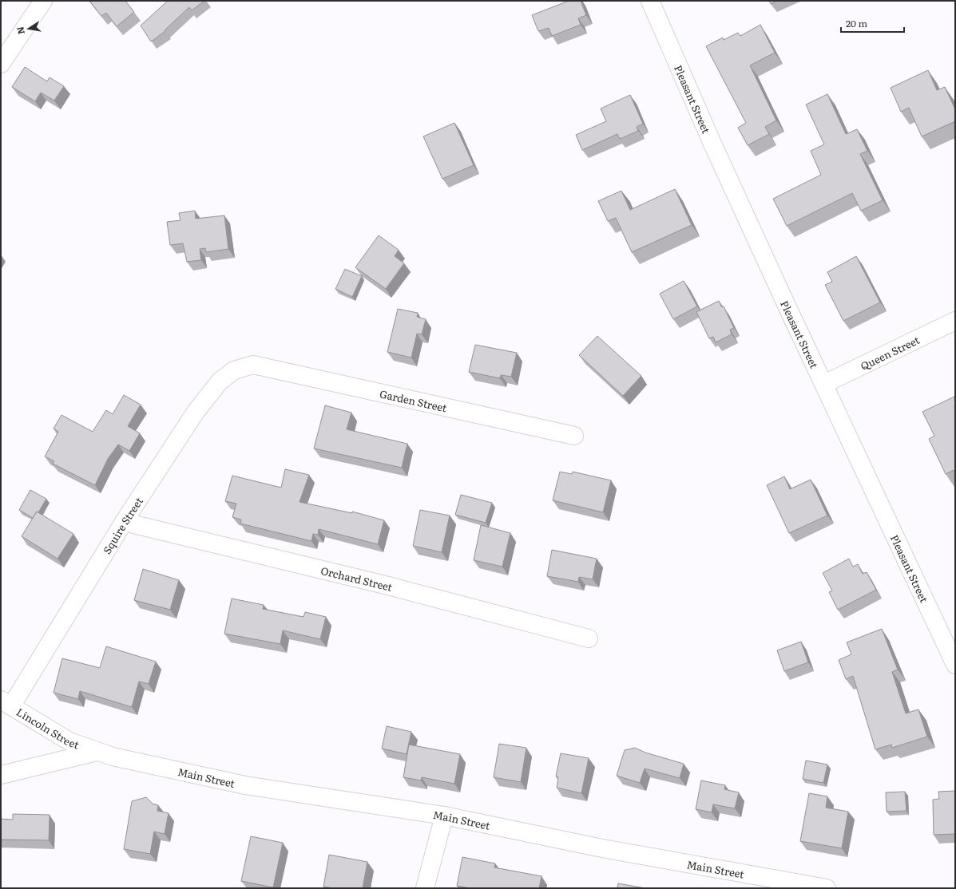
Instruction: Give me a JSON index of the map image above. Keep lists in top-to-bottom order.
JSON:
{
  "streets": {
    "street": [
      "Pleasant Street",
      "Queen Street",
      "Garden Street",
      "Squire Street",
      "Orchard Street",
      "Lincoln Street",
      "Main Street"
    ]
  },
  "crossings": [
    ["Pleasant Street", "Queen Street"],
    ["Garden Street", "Squire Street"],
    ["Squire Street", "Orchard Street"],
    ["Squire Street", "Lincoln Street"],
    ["Lincoln Street", "Main Street"]
  ],
  "scale_bar": "20 m",
  "north": "left"
}
